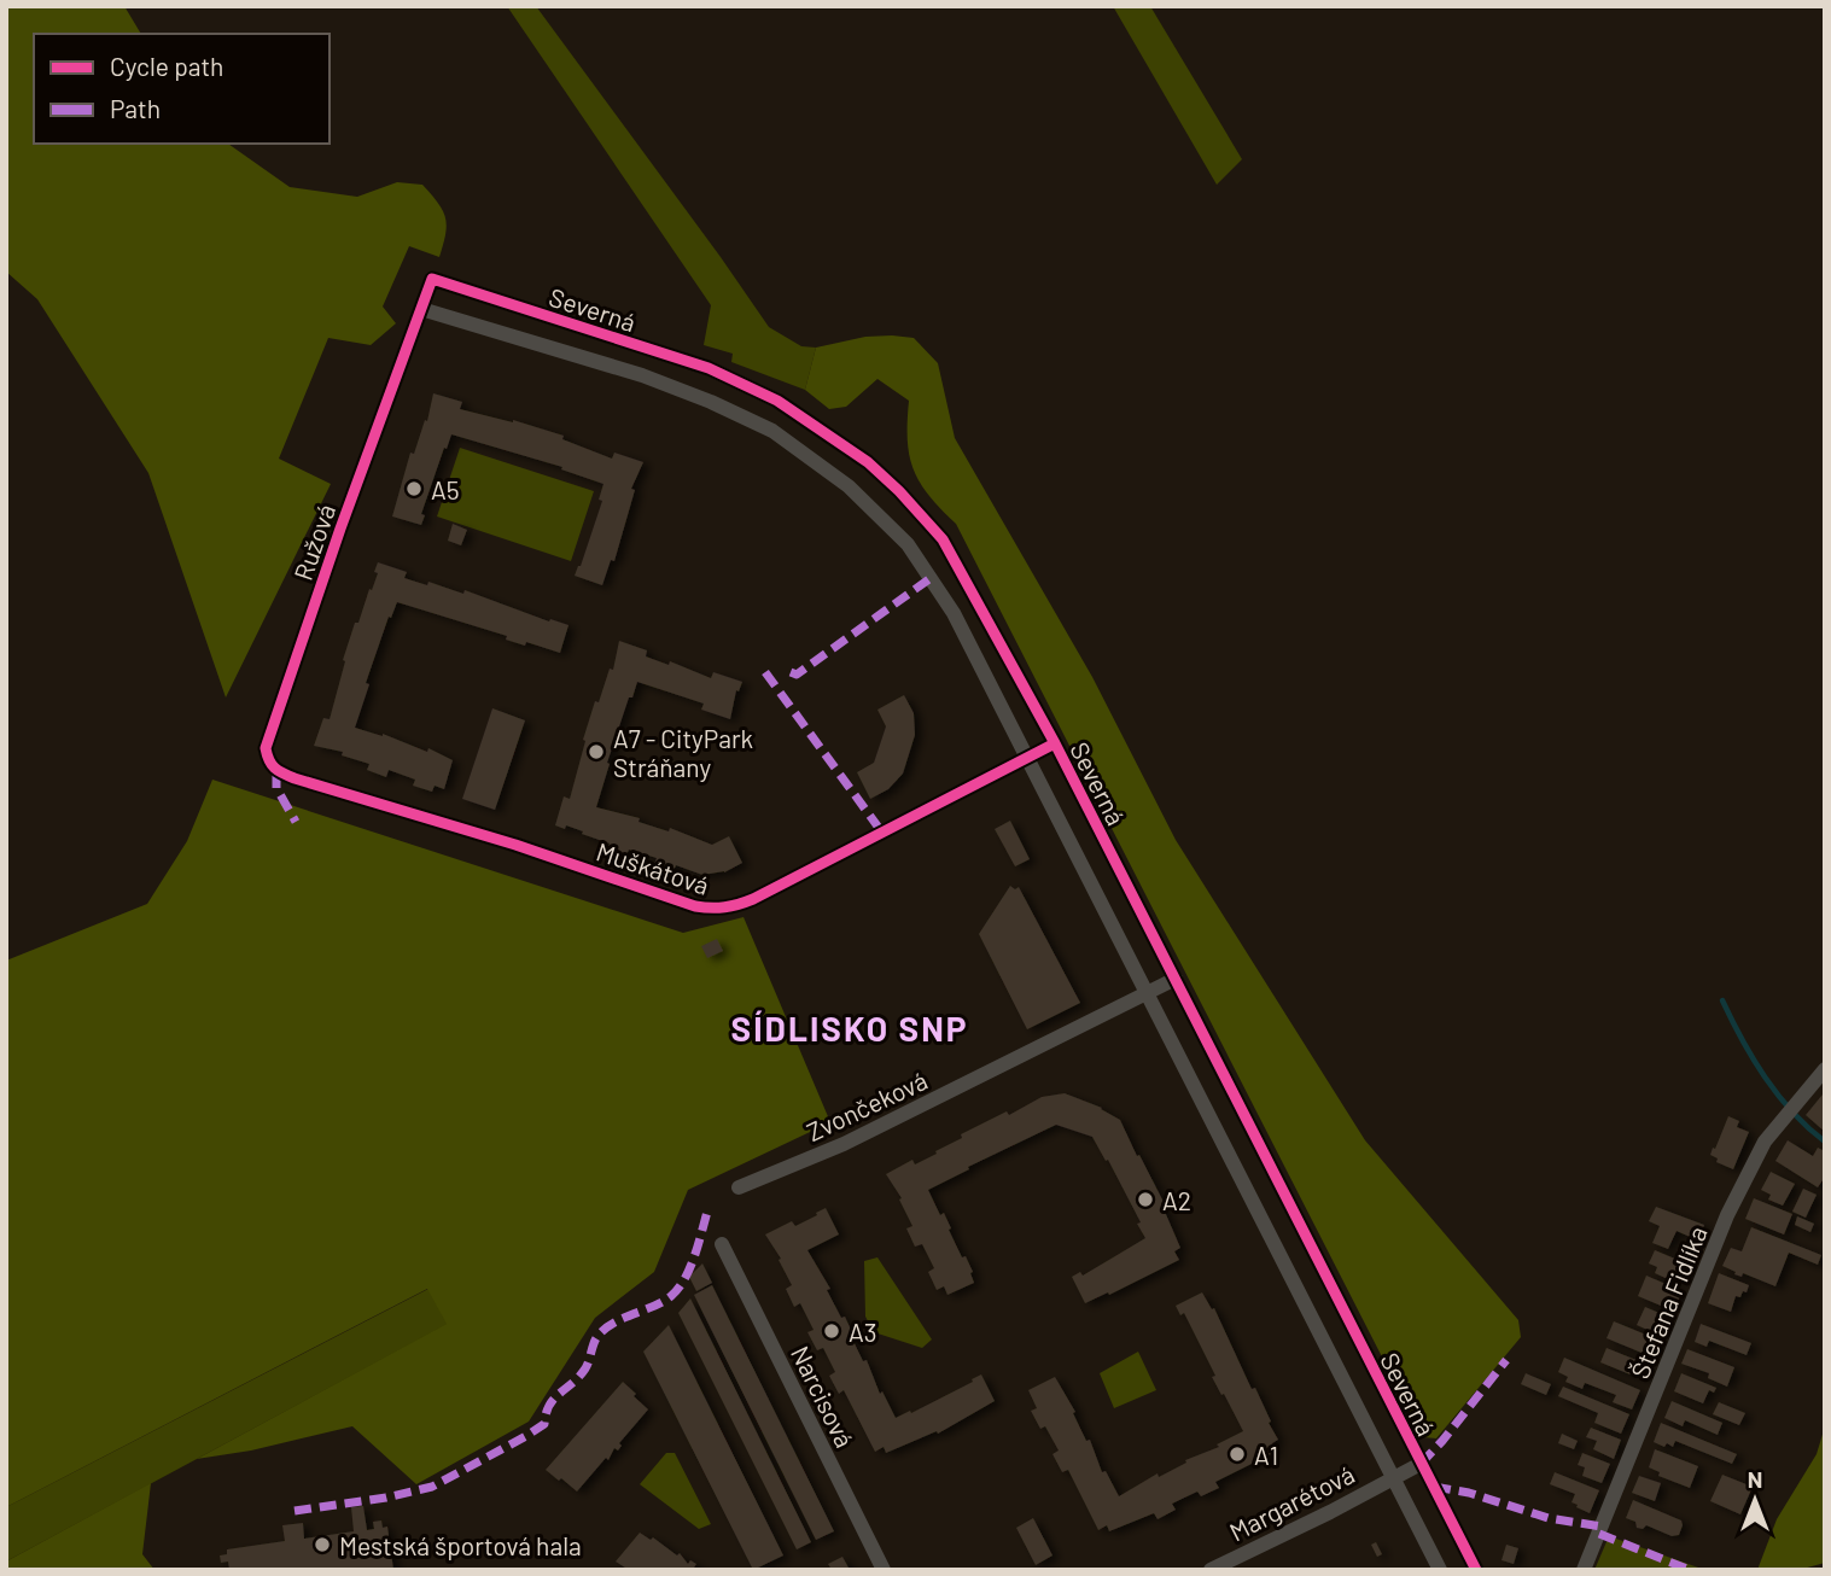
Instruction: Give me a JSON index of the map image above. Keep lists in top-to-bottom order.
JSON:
{
  "streets": {
    "street": [
      "Severná",
      "Ružová",
      "Muškátová",
      "Zvončeková",
      "Štefana Fidlíka",
      "Narcisová",
      "Margarétová"
    ]
  },
  "crossings": [
    ["Severná", "Ružová"],
    ["Severná", "Muškátová"],
    ["Severná", "Zvončeková"],
    ["Severná", "Margarétová"],
    ["Ružová", "Muškátová"]
  ],
  "districts": ["SÍDLISKO SNP"],
  "places": [
    "A5",
    "A7 - CityPark Stráňany",
    "A2",
    "A3",
    "A1",
    "Mestská športová hala"
  ],
  "legend": ["Cycle path", "Path"],
  "north": "top"
}
